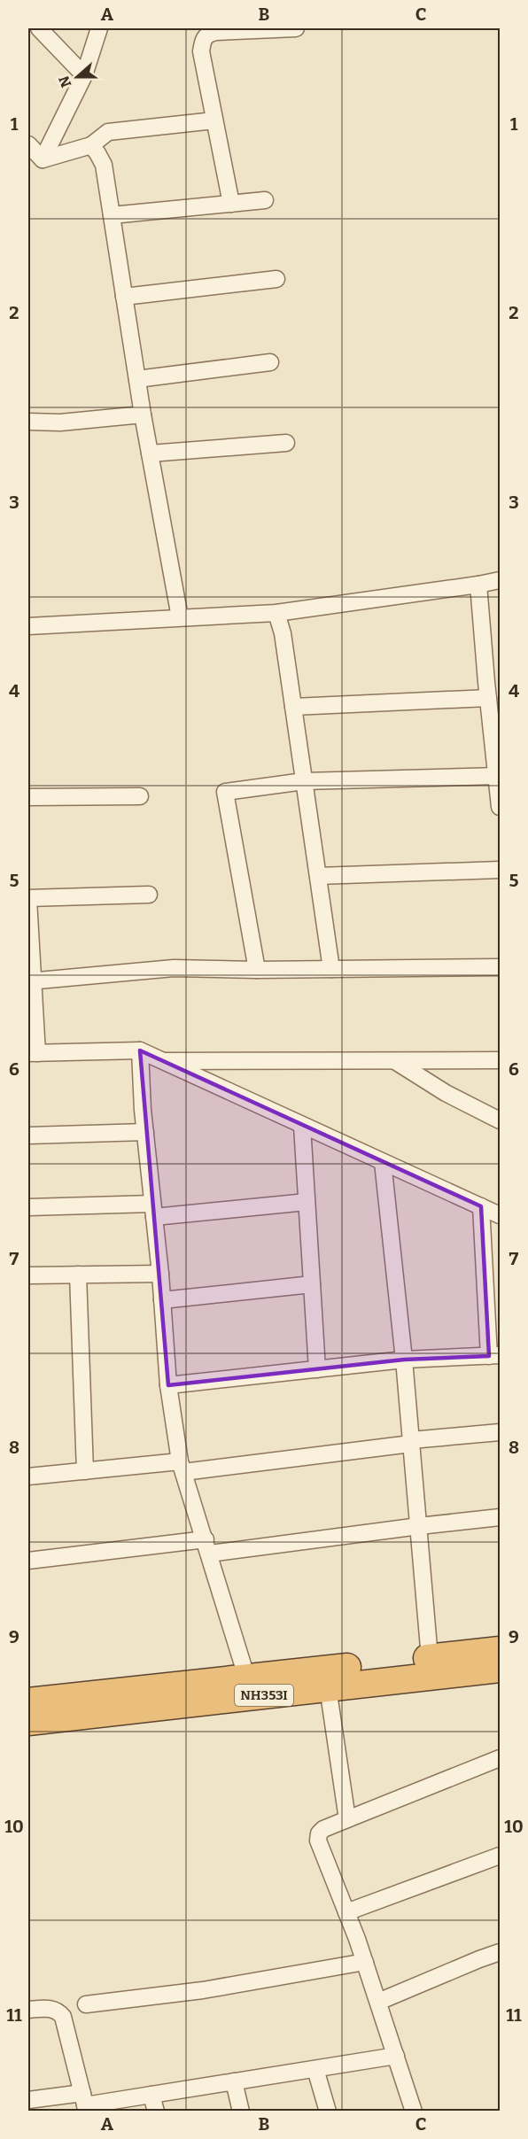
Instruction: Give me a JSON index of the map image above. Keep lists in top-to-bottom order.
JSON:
{
  "streets": {
    "highway": ["NH353I"]
  },
  "north": "left",
  "grid": {
    "columns": ["A", "B", "C"],
    "rows": [
      "1",
      "2",
      "3",
      "4",
      "5",
      "6",
      "7",
      "8",
      "9",
      "10",
      "11"
    ]
  }
}
